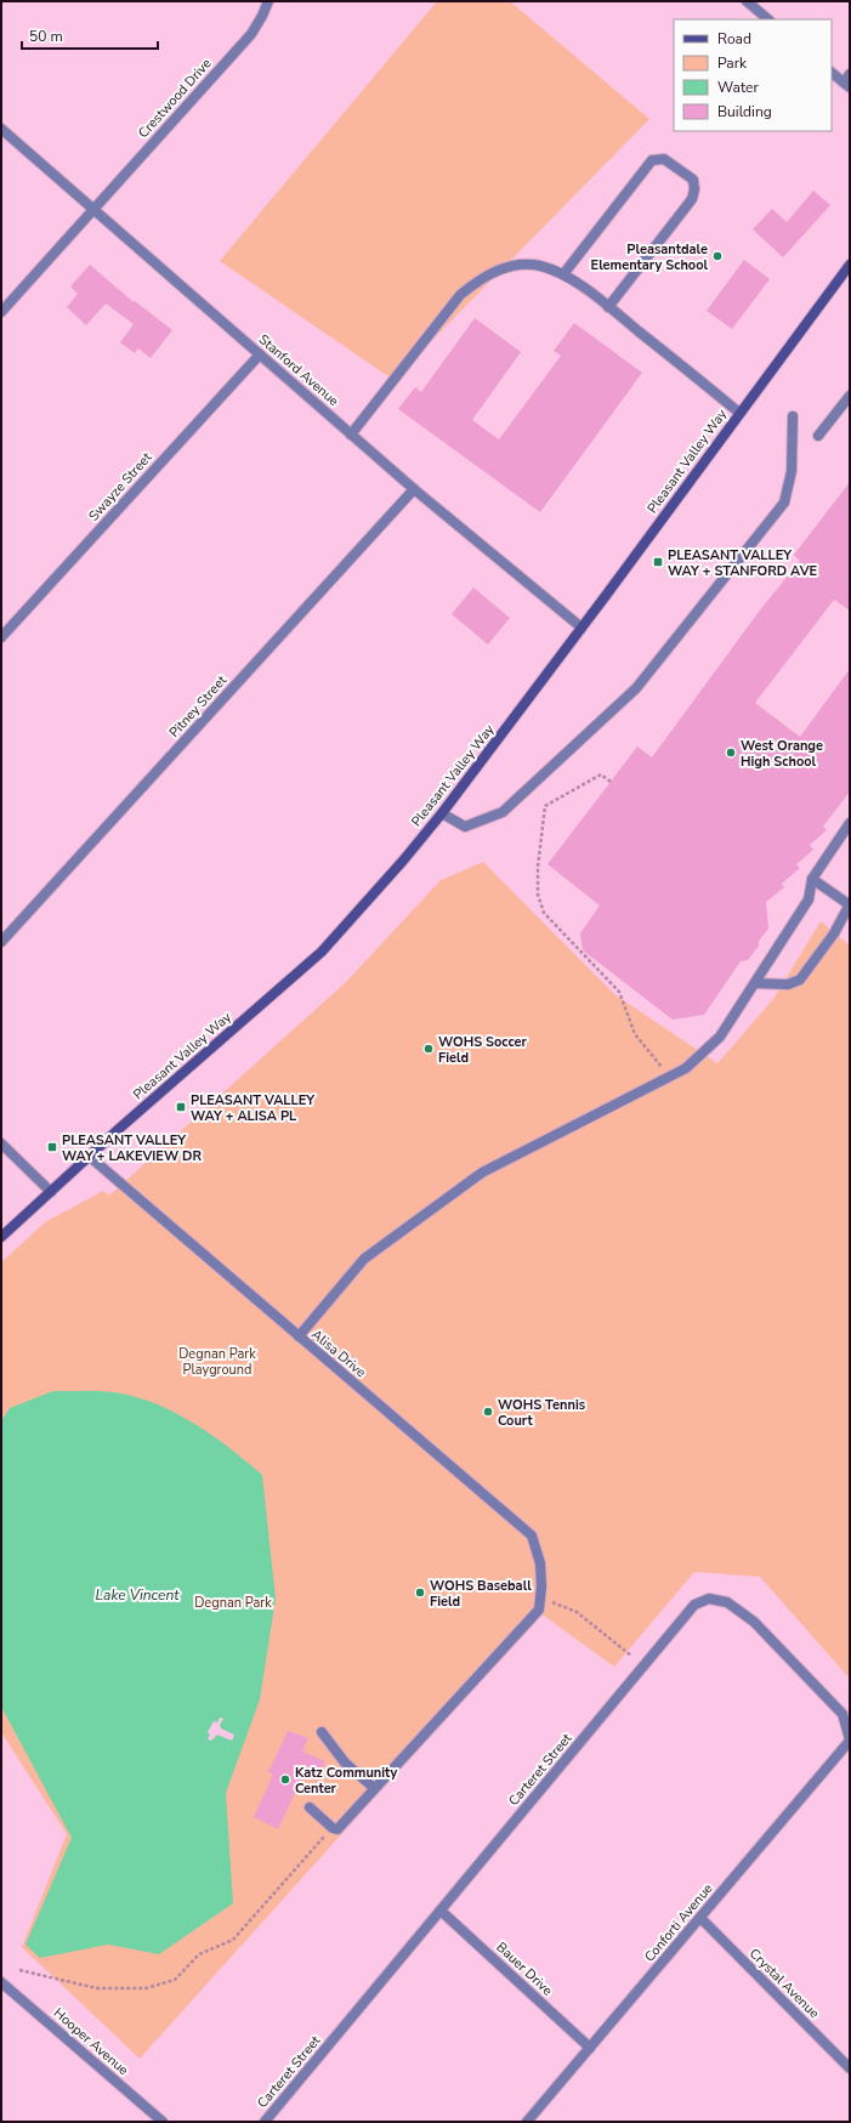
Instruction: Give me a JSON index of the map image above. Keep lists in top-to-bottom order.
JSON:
{
  "streets": {
    "main road": ["Pleasant Valley Way"],
    "street": [
      "Crestwood Drive",
      "Stanford Avenue",
      "Swayze Street",
      "Pitney Street",
      "Alisa Drive",
      "Carteret Street",
      "Conforti Avenue",
      "Bauer Drive",
      "Crystal Avenue",
      "Hooper Avenue"
    ]
  },
  "crossings": [
    ["Crestwood Drive", "Stanford Avenue"],
    ["Stanford Avenue", "Pleasant Valley Way"],
    ["Stanford Avenue", "Swayze Street"],
    ["Stanford Avenue", "Pitney Street"],
    ["Pleasant Valley Way", "Alisa Drive"],
    ["Carteret Street", "Conforti Avenue"],
    ["Carteret Street", "Bauer Drive"],
    ["Conforti Avenue", "Bauer Drive"],
    ["Conforti Avenue", "Crystal Avenue"]
  ],
  "water": ["Lake Vincent"],
  "parks": ["Degnan Park Playground", "Degnan Park"],
  "places": {
    "other": [
      "Pleasantdale Elementary School",
      "West Orange High School",
      "WOHS Soccer Field",
      "WOHS Tennis Court",
      "WOHS Baseball Field",
      "Katz Community Center"
    ],
    "transit": ["PLEASANT VALLEY WAY + STANFORD AVE", "PLEASANT VALLEY WAY + ALISA PL", "PLEASANT VALLEY WAY + LAKEVIEW DR"]
  },
  "legend": [
    "Road",
    "Park",
    "Water",
    "Building"
  ],
  "scale_bar": "50 m"
}
